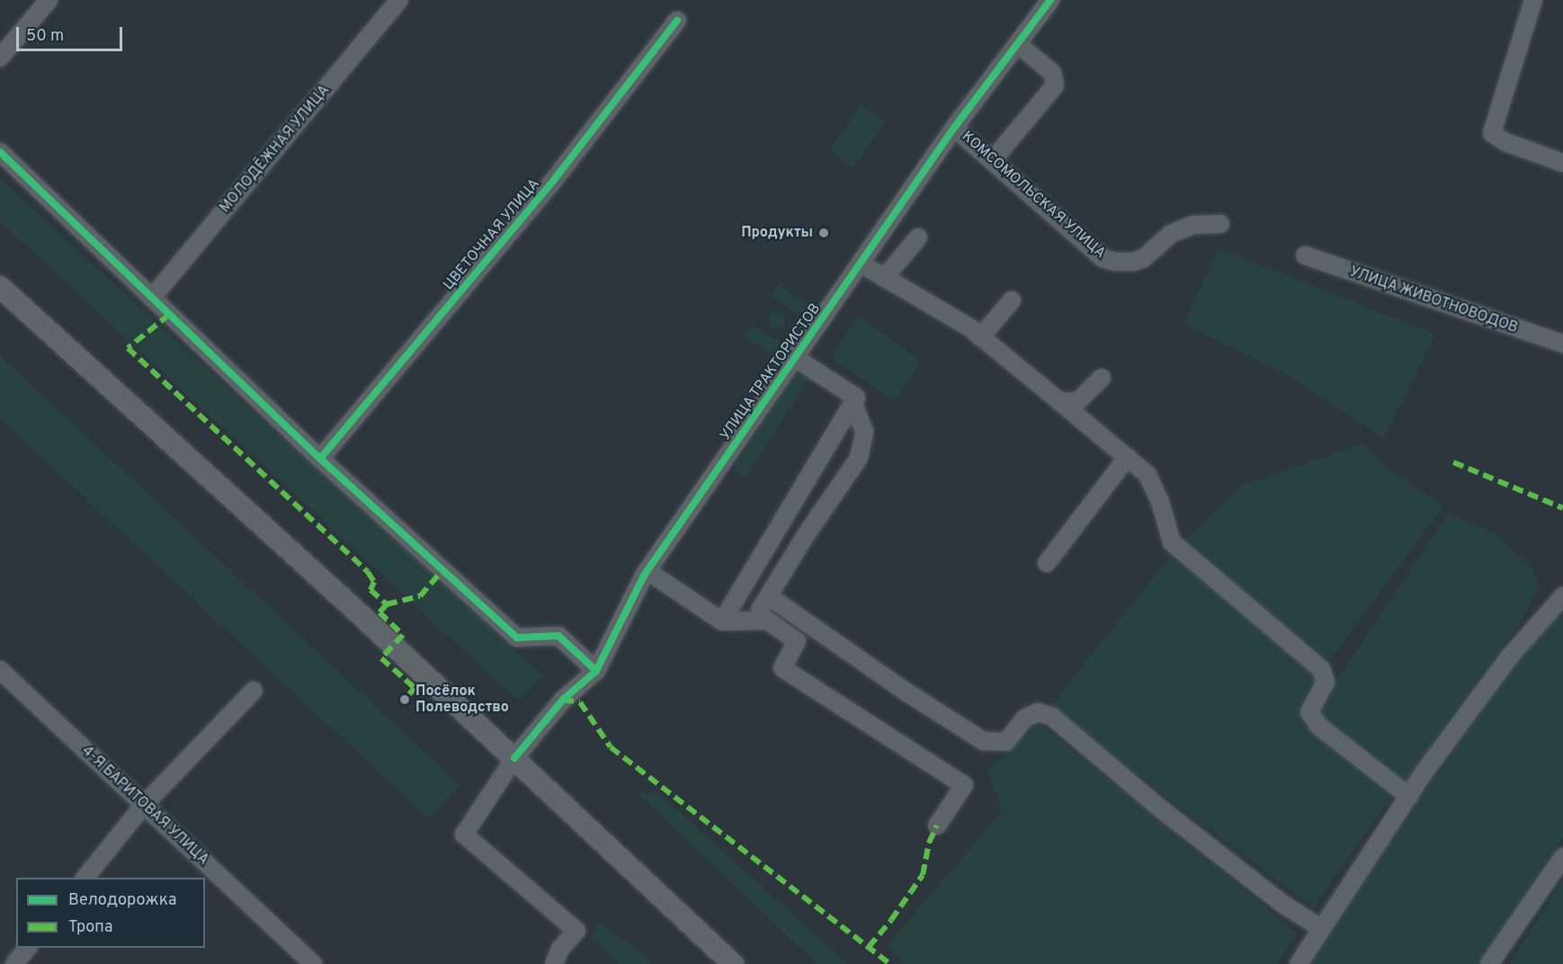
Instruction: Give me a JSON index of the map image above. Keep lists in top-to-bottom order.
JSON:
{
  "streets": {
    "street": [
      "МОЛОДЁЖНАЯ УЛИЦА",
      "КОМСОМОЛЬСКАЯ УЛИЦА",
      "ЦВЕТОЧНАЯ УЛИЦА",
      "УЛИЦА ЖИВОТНОВОДОВ",
      "УЛИЦА ТРАКТОРИСТОВ",
      "4-Я БАРИТОВАЯ УЛИЦА"
    ]
  },
  "crossings": [
    ["КОМСОМОЛЬСКАЯ УЛИЦА", "УЛИЦА ТРАКТОРИСТОВ"]
  ],
  "places": ["Продукты", "Посёлок Полеводство"],
  "legend": ["Велодорожка", "Тропа"],
  "scale_bar": "50 m"
}
